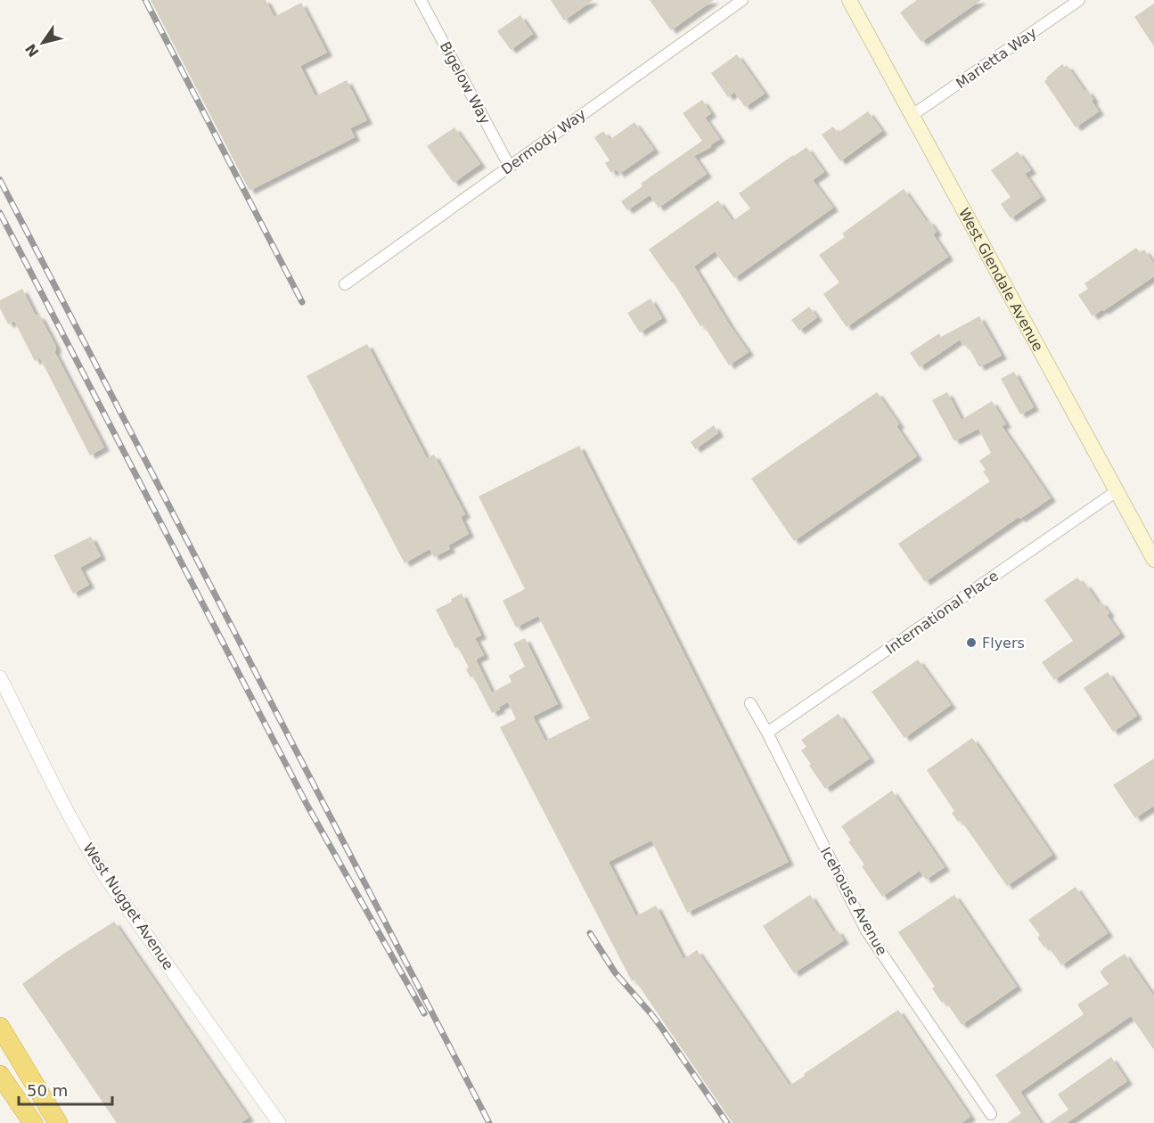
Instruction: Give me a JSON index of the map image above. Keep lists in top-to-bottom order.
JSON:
{
  "streets": {
    "main road": ["West Glendale Avenue"],
    "street": [
      "Marietta Way",
      "Bigelow Way",
      "Dermody Way",
      "International Place",
      "Icehouse Avenue",
      "West Nugget Avenue"
    ]
  },
  "crossings": [
    ["Marietta Way", "West Glendale Avenue"],
    ["Bigelow Way", "Dermody Way"],
    ["West Glendale Avenue", "International Place"],
    ["International Place", "Icehouse Avenue"]
  ],
  "places": ["Flyers"],
  "scale_bar": "50 m",
  "north": "bottom left"
}
